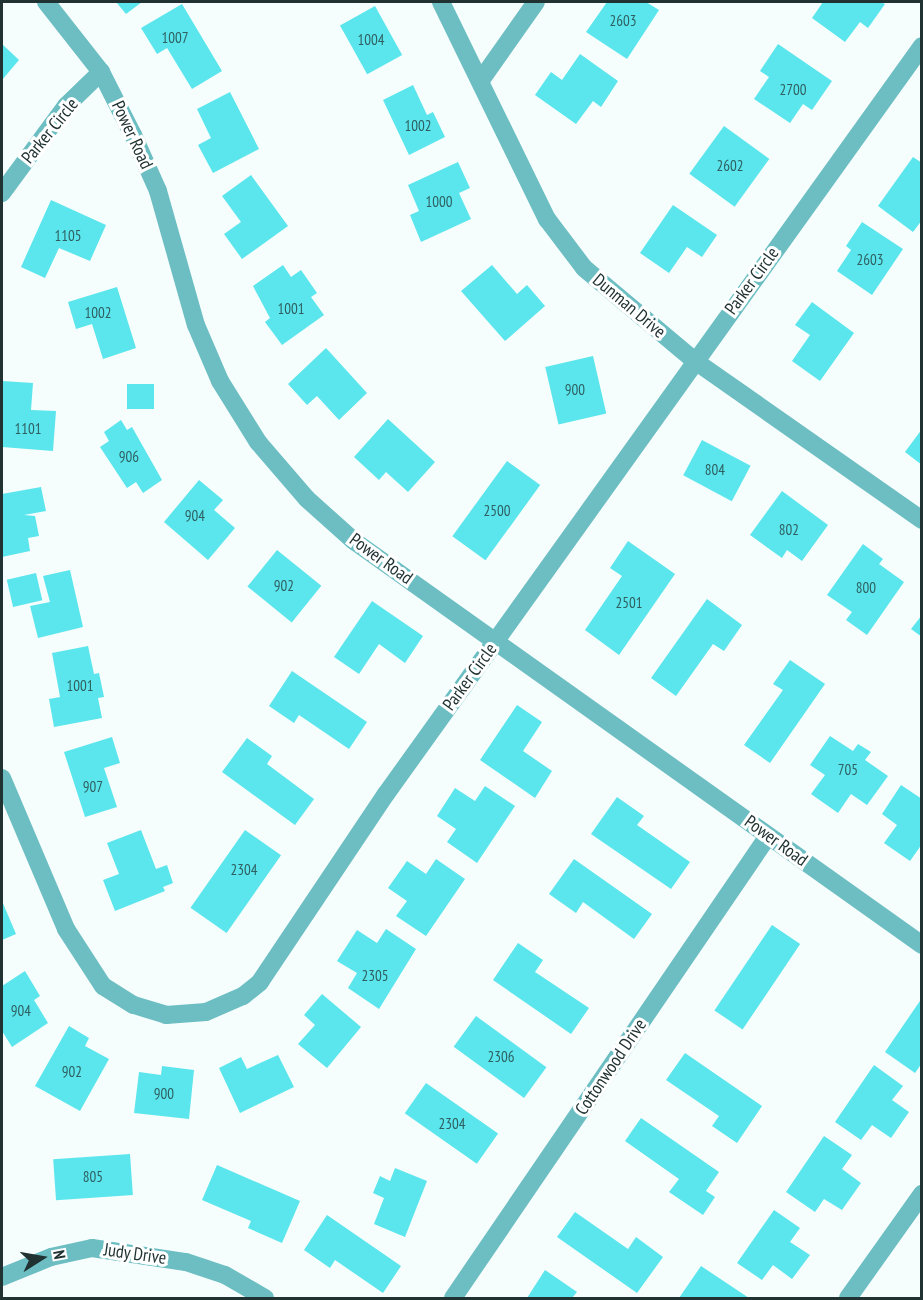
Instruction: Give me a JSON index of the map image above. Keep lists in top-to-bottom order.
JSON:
{
  "streets": {
    "street": [
      "Parker Circle",
      "Power Road",
      "Dunman Drive",
      "Cottonwood Drive",
      "Judy Drive"
    ]
  },
  "crossings": [
    ["Parker Circle", "Power Road"],
    ["Parker Circle", "Dunman Drive"],
    ["Power Road", "Cottonwood Drive"]
  ],
  "house_numbers": [
    "2603",
    "1007",
    "1004",
    "2700",
    "1002",
    "2602",
    "1000",
    "1105",
    "2603",
    "1001",
    "1002",
    "900",
    "1101",
    "906",
    "804",
    "2500",
    "904",
    "802",
    "902",
    "800",
    "2501",
    "1001",
    "705",
    "907",
    "2304",
    "2305",
    "904",
    "2306",
    "902",
    "900",
    "2304",
    "805"
  ],
  "north": "right"
}
